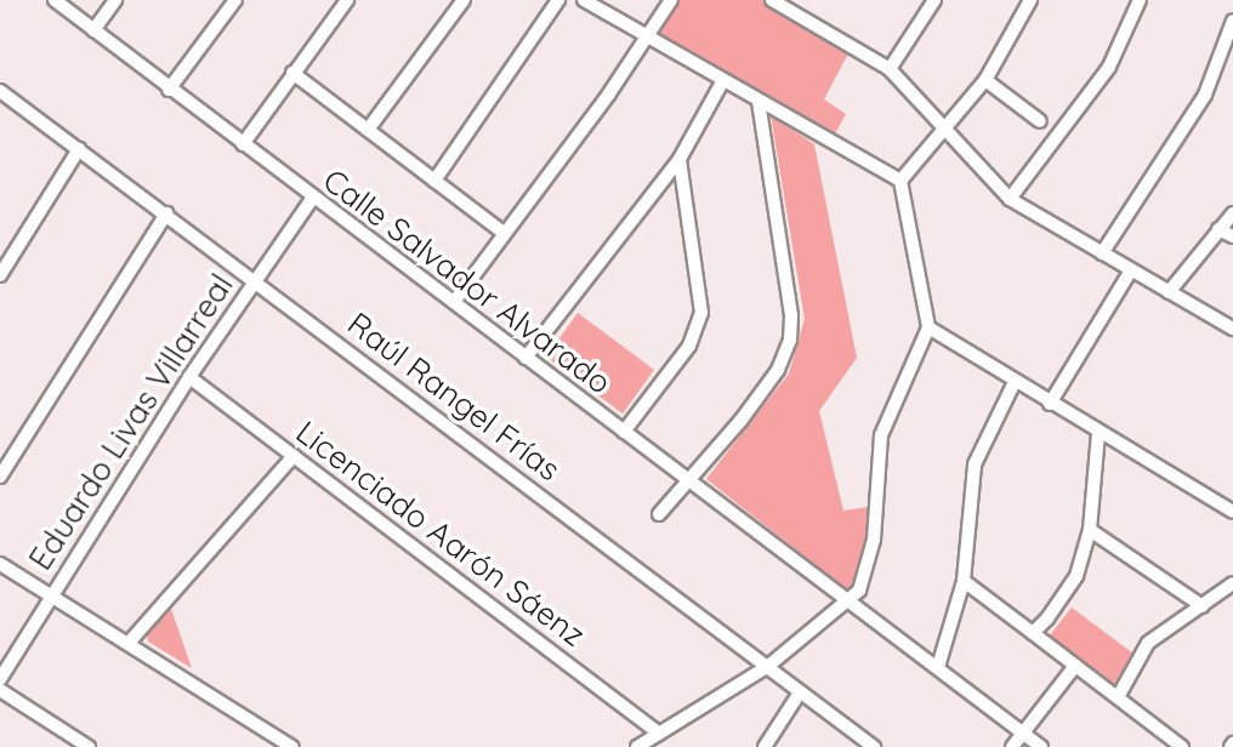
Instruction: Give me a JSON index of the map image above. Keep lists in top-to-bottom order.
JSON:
{
  "streets": {
    "street": [
      "Calle Salvador Alvarado",
      "Raúl Rangel Frías",
      "Eduardo Livas Villarreal",
      "Licenciado Aarón Sáenz"
    ]
  },
  "crossings": [
    ["Calle Salvador Alvarado", "Eduardo Livas Villarreal"],
    ["Raúl Rangel Frías", "Eduardo Livas Villarreal"],
    ["Eduardo Livas Villarreal", "Licenciado Aarón Sáenz"]
  ]
}
